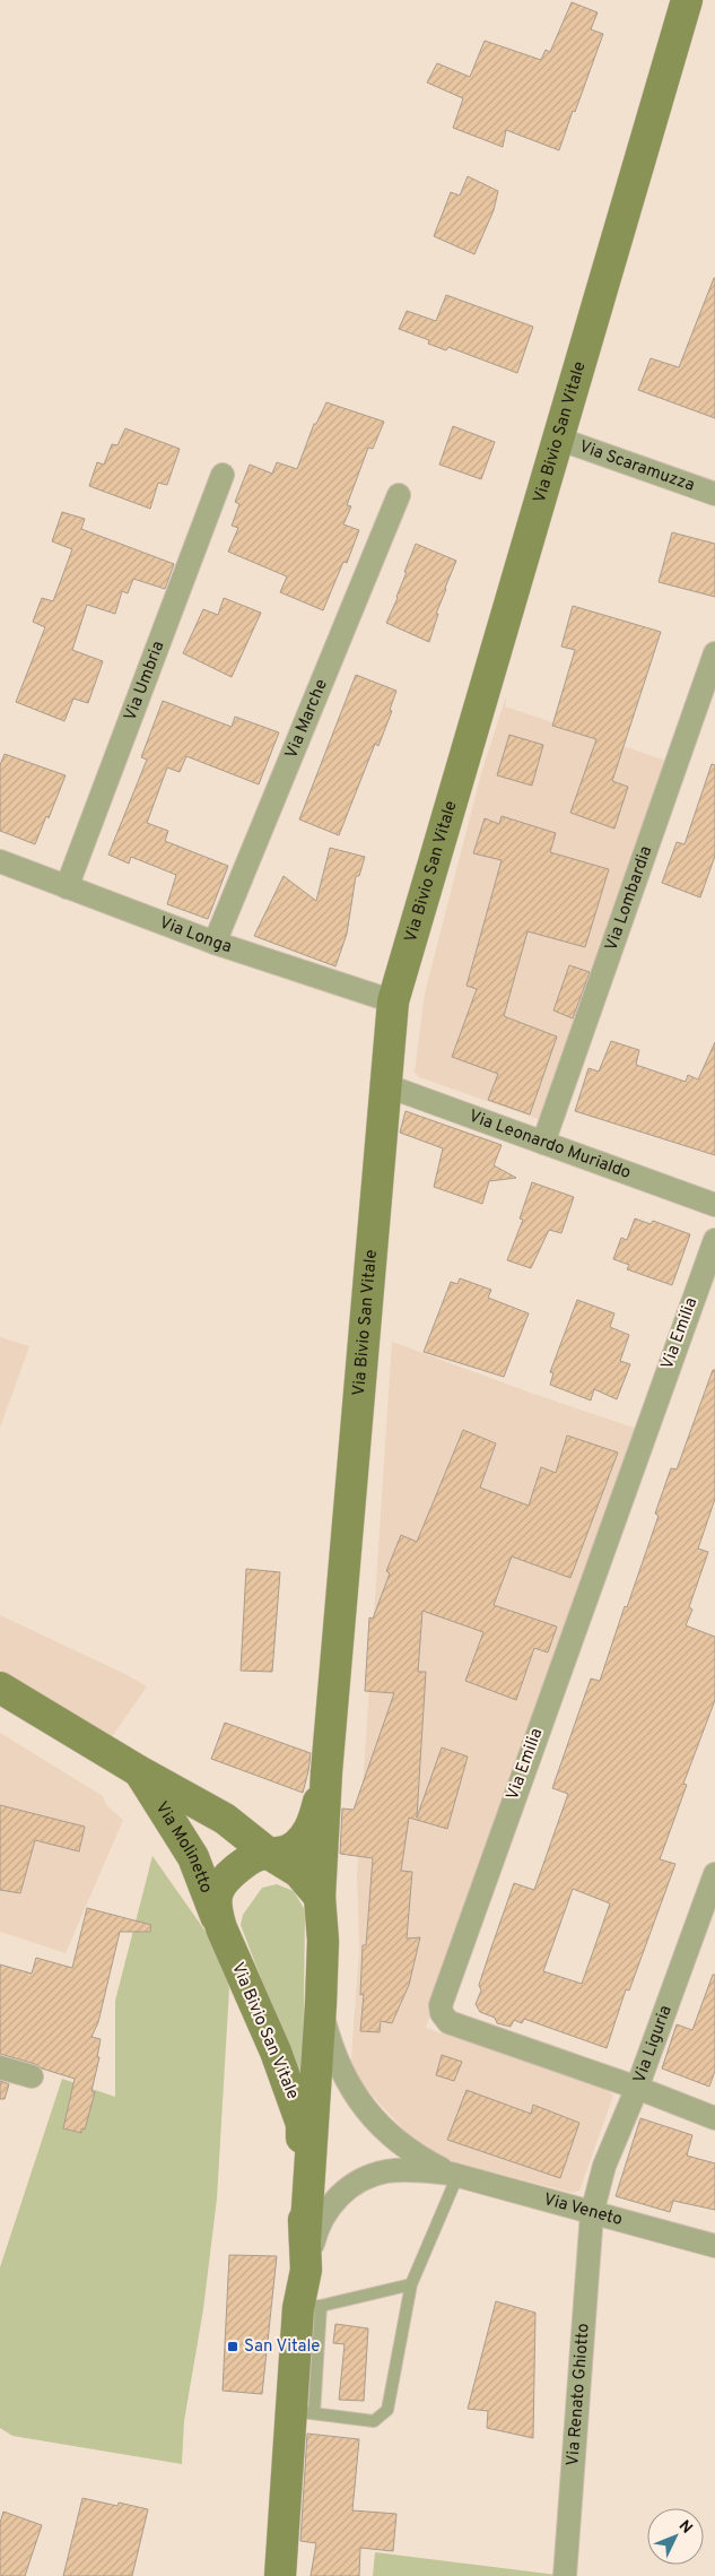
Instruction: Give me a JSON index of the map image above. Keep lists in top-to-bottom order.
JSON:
{
  "streets": {
    "main road": ["Via Bivio San Vitale", "Via Molinetto"],
    "street": [
      "Via Scaramuzza",
      "Via Umbria",
      "Via Marche",
      "Via Lombardia",
      "Via Longa",
      "Via Leonardo Murialdo",
      "Via Emilia",
      "Via Liguria",
      "Via Veneto",
      "Via Renato Ghiotto"
    ]
  },
  "crossings": [
    ["Via Bivio San Vitale", "Via Scaramuzza"],
    ["Via Bivio San Vitale", "Via Longa"],
    ["Via Bivio San Vitale", "Via Leonardo Murialdo"],
    ["Via Bivio San Vitale", "Via Molinetto"],
    ["Via Bivio San Vitale", "Via Veneto"],
    ["Via Umbria", "Via Longa"],
    ["Via Marche", "Via Longa"],
    ["Via Lombardia", "Via Leonardo Murialdo"],
    ["Via Emilia", "Via Liguria"],
    ["Via Liguria", "Via Veneto"],
    ["Via Liguria", "Via Renato Ghiotto"],
    ["Via Veneto", "Via Renato Ghiotto"]
  ],
  "places": {
    "transit": ["San Vitale"]
  },
  "north": "top right"
}
